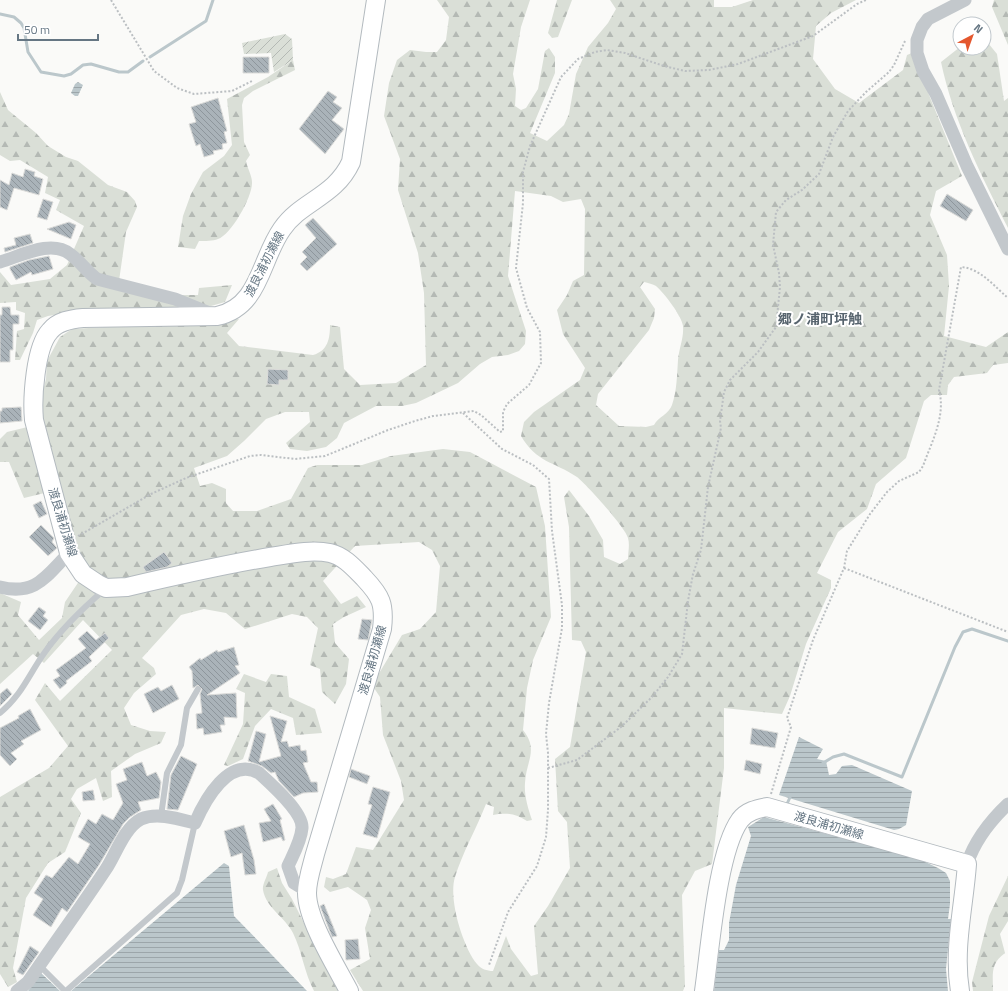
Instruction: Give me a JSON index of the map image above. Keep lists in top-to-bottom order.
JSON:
{
  "streets": {
    "main road": ["渡良浦初瀬線"]
  },
  "districts": ["郷ノ浦町坪触"],
  "scale_bar": "50 m",
  "north": "top right"
}
